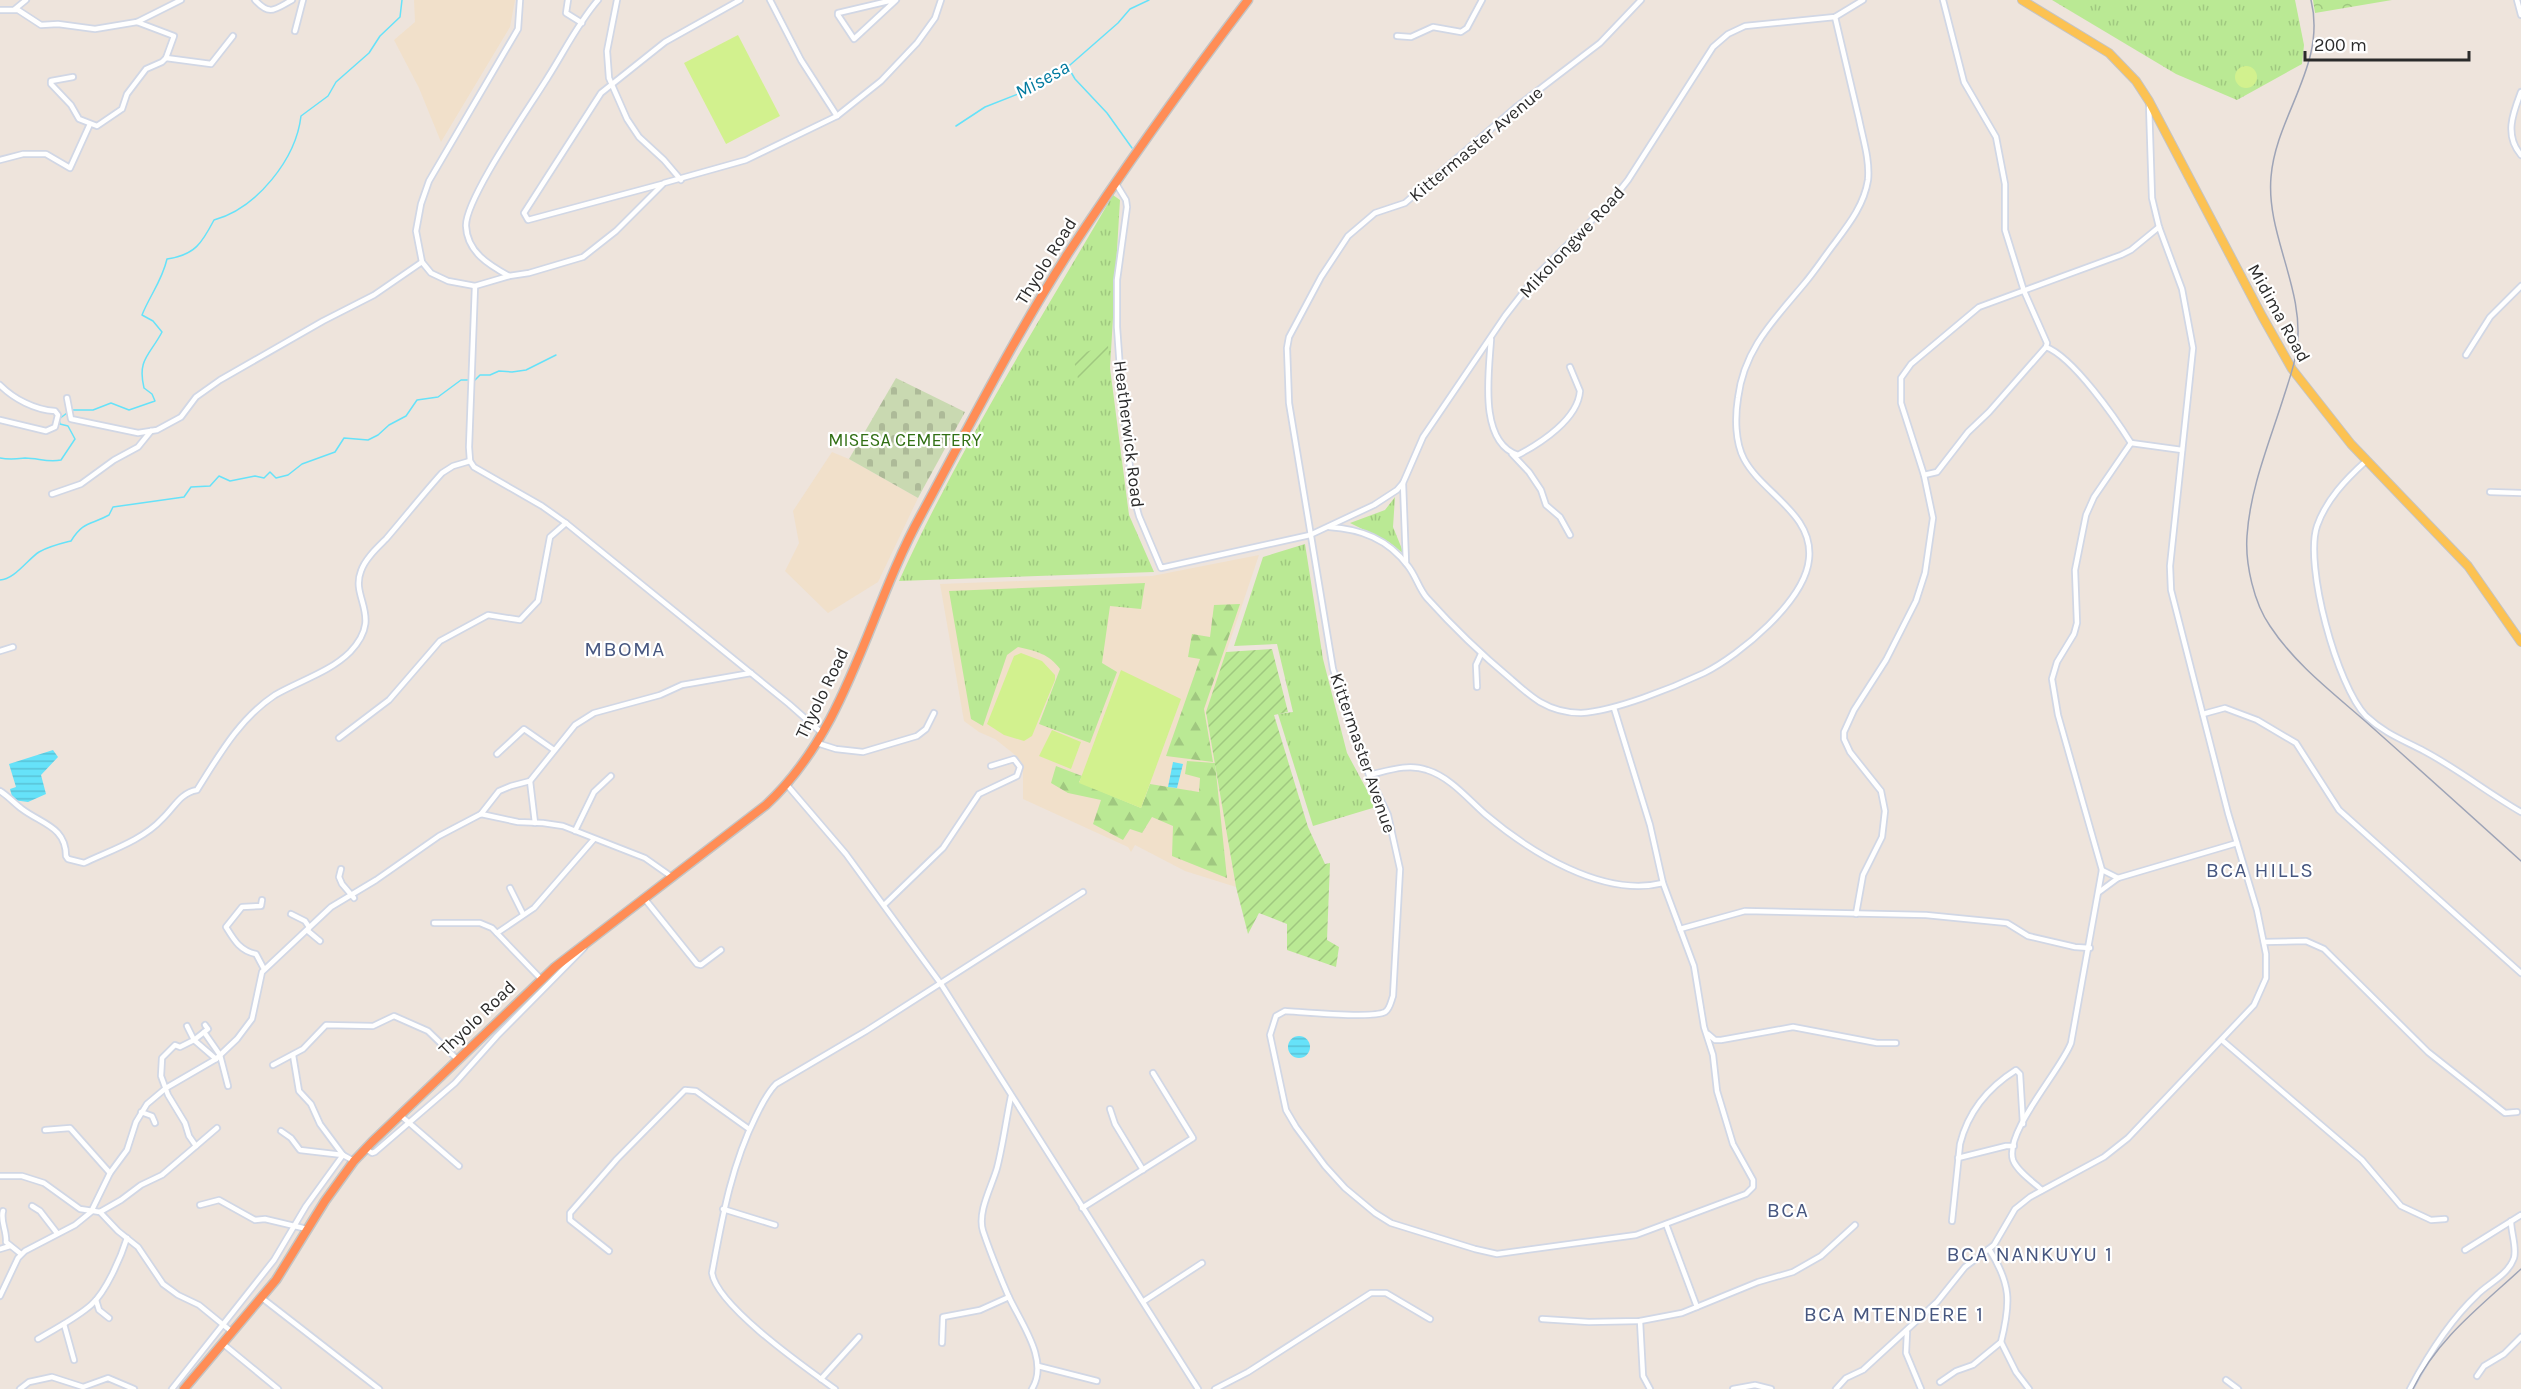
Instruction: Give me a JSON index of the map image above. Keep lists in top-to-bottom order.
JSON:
{
  "streets": {
    "highway": ["Thyolo Road"],
    "main road": ["Midima Road"],
    "street": ["Kittermaster Avenue", "Mikolongwe Road", "Heatherwick Road"]
  },
  "crossings": [
    ["Kittermaster Avenue", "Mikolongwe Road"],
    ["Kittermaster Avenue", "Heatherwick Road"],
    ["Mikolongwe Road", "Heatherwick Road"],
    ["Thyolo Road", "Heatherwick Road"]
  ],
  "districts": [
    "MBOMA",
    "BCA HILLS",
    "BCA",
    "BCA NANKUYU 1",
    "BCA MTENDERE 1"
  ],
  "water": ["Misesa"],
  "parks": ["MISESA CEMETERY"],
  "scale_bar": "200 m"
}
